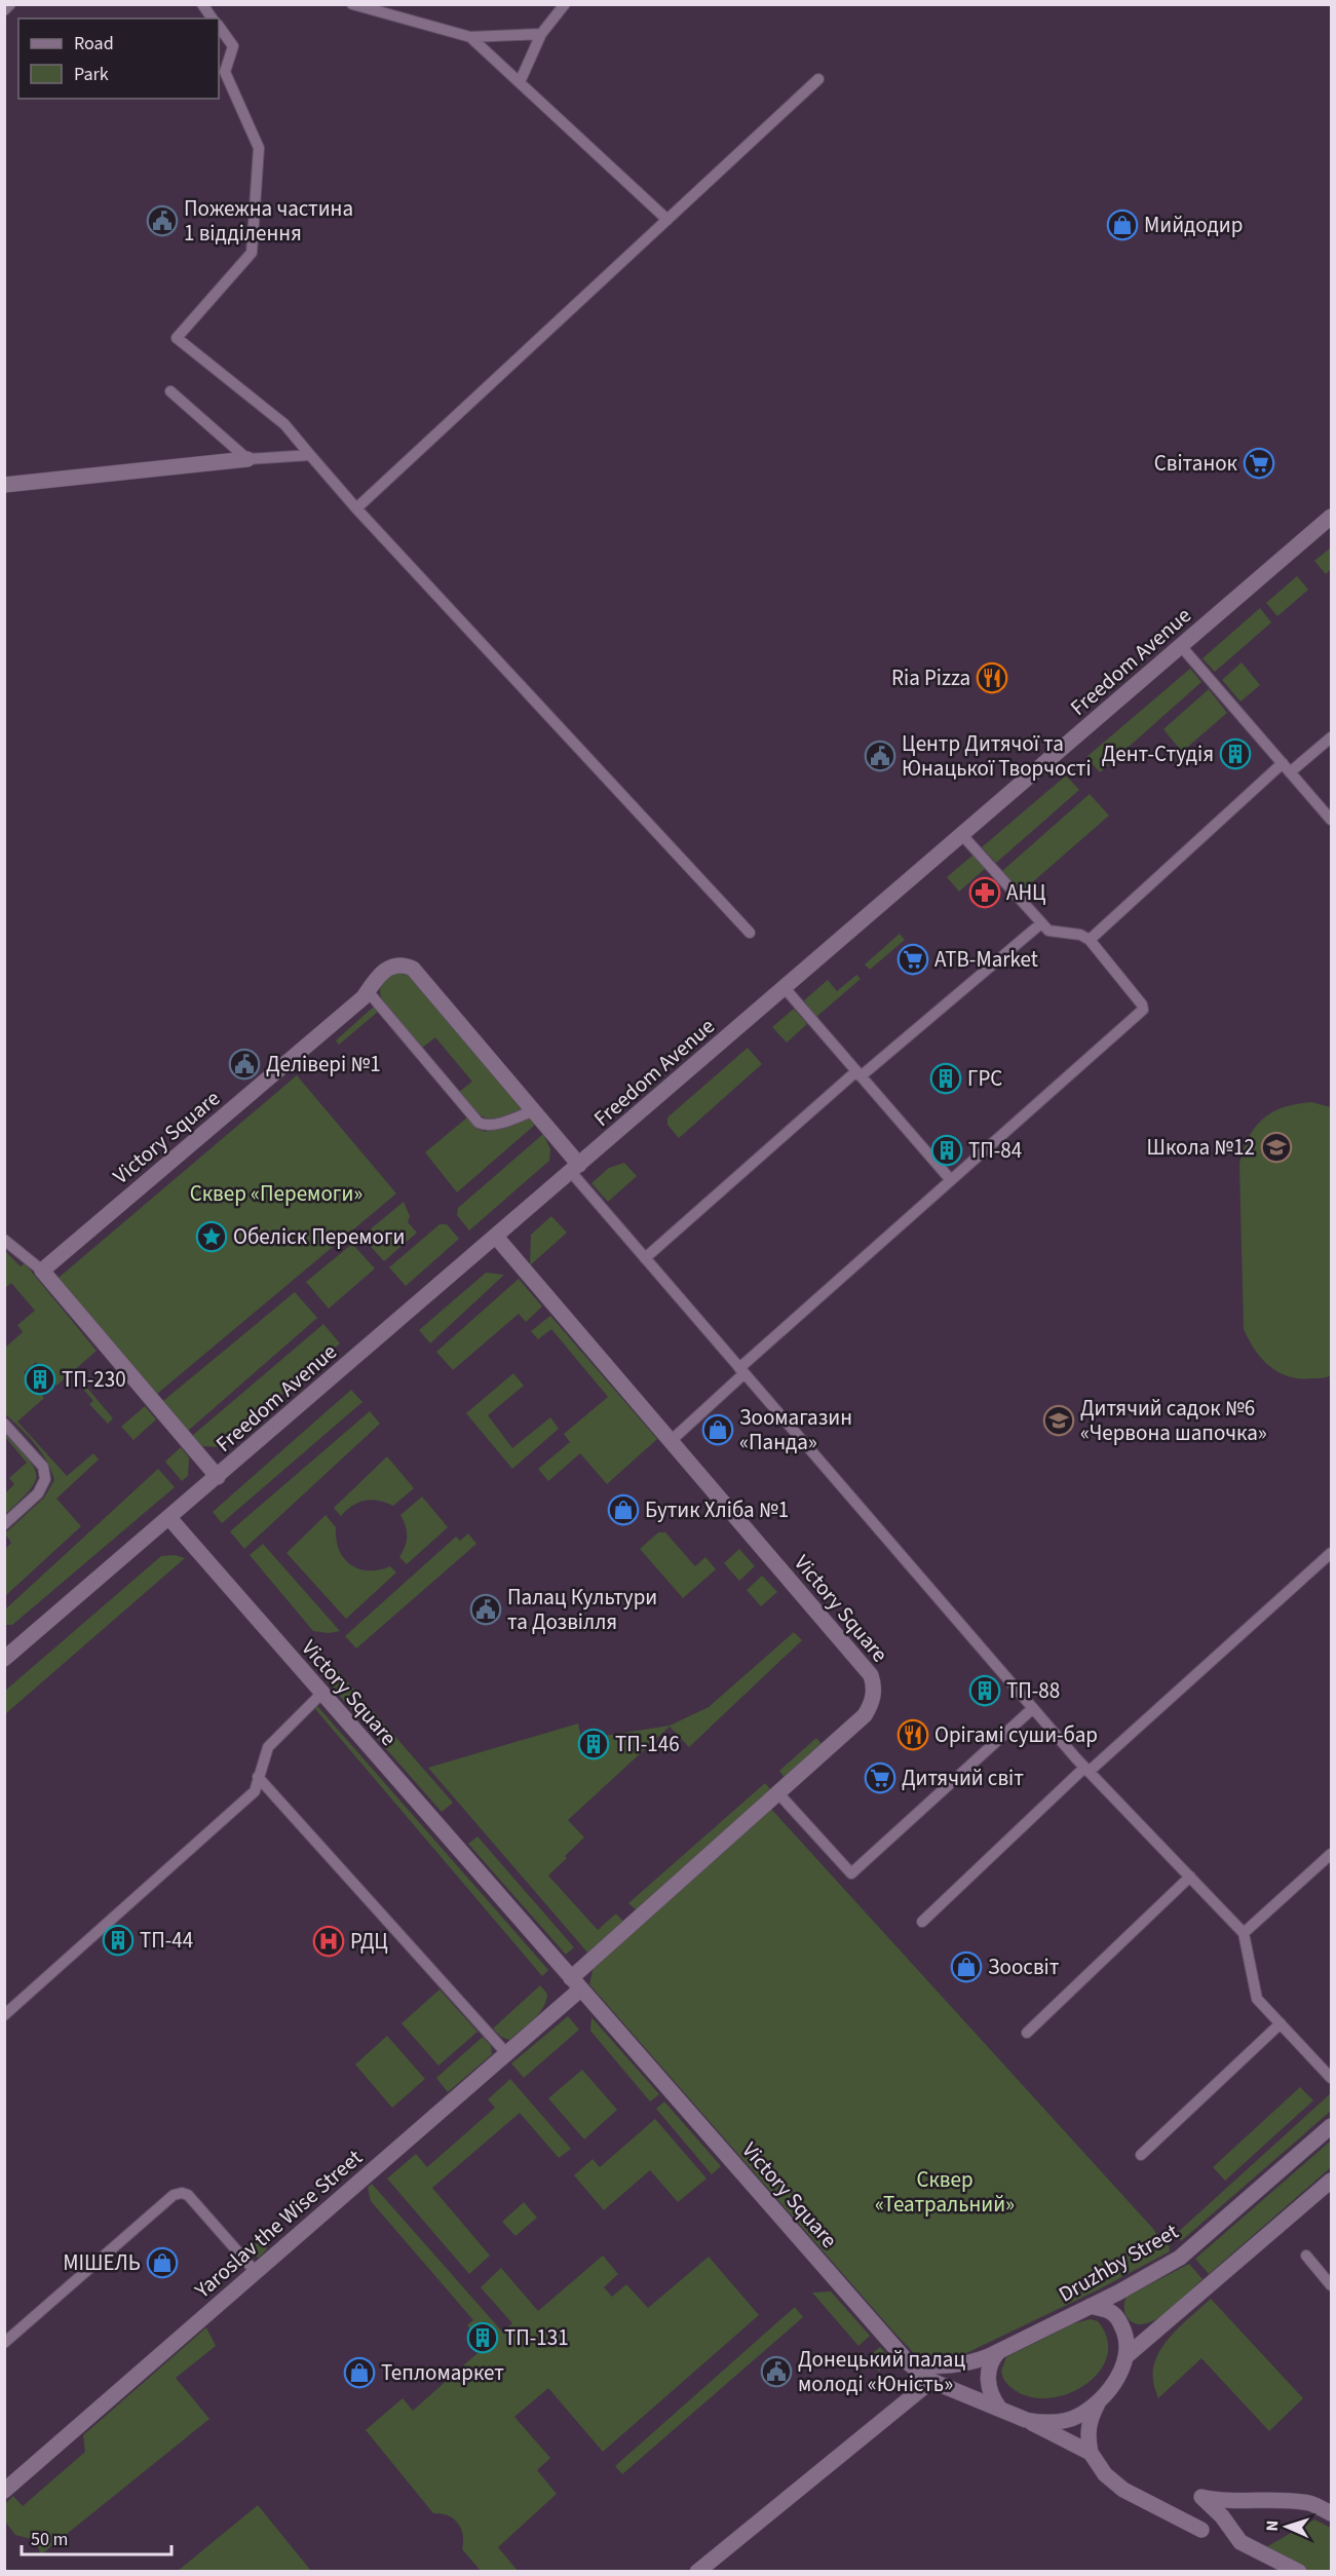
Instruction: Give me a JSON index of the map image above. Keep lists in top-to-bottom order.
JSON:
{
  "streets": {
    "street": [
      "Freedom Avenue",
      "Victory Square",
      "Yaroslav the Wise Street",
      "Druzhby Street"
    ]
  },
  "crossings": [
    ["Freedom Avenue", "Victory Square"],
    ["Victory Square", "Yaroslav the Wise Street"],
    ["Victory Square", "Druzhby Street"]
  ],
  "parks": ["Сквер «Перемоги»", "Сквер «Театральний»"],
  "places": {
    "public building": [
      "Пожежна частина 1 відділення",
      "Центр Дитячої та Юнацької Творчості",
      "Делівері №1",
      "Палац Культури та Дозвілля",
      "Донецький палац молоді «Юність»"
    ],
    "shop": [
      "Мийдодир",
      "Зоомагазин «Панда»",
      "Бутик Хліба №1",
      "Зоосвіт",
      "МІШЕЛЬ",
      "Тепломаркет"
    ],
    "supermarket": ["Свiтанок", "ATB-Market", "Дитячий світ"],
    "restaurant": ["Ria Pizza", "Орігамі суши-бар"],
    "building": [
      "Дент-Студія",
      "ГРС",
      "ТП-84",
      "ТП-230",
      "ТП-88",
      "ТП-146",
      "ТП-44",
      "ТП-131"
    ],
    "pharmacy": ["АНЦ"],
    "school or university": ["Школа №12", "Дитячий садок №6 «Червона шапочка»"],
    "place": ["Обеліск Перемоги"],
    "hospital": ["РДЦ"]
  },
  "legend": ["Road", "Park"],
  "scale_bar": "50 m",
  "north": "left"
}
